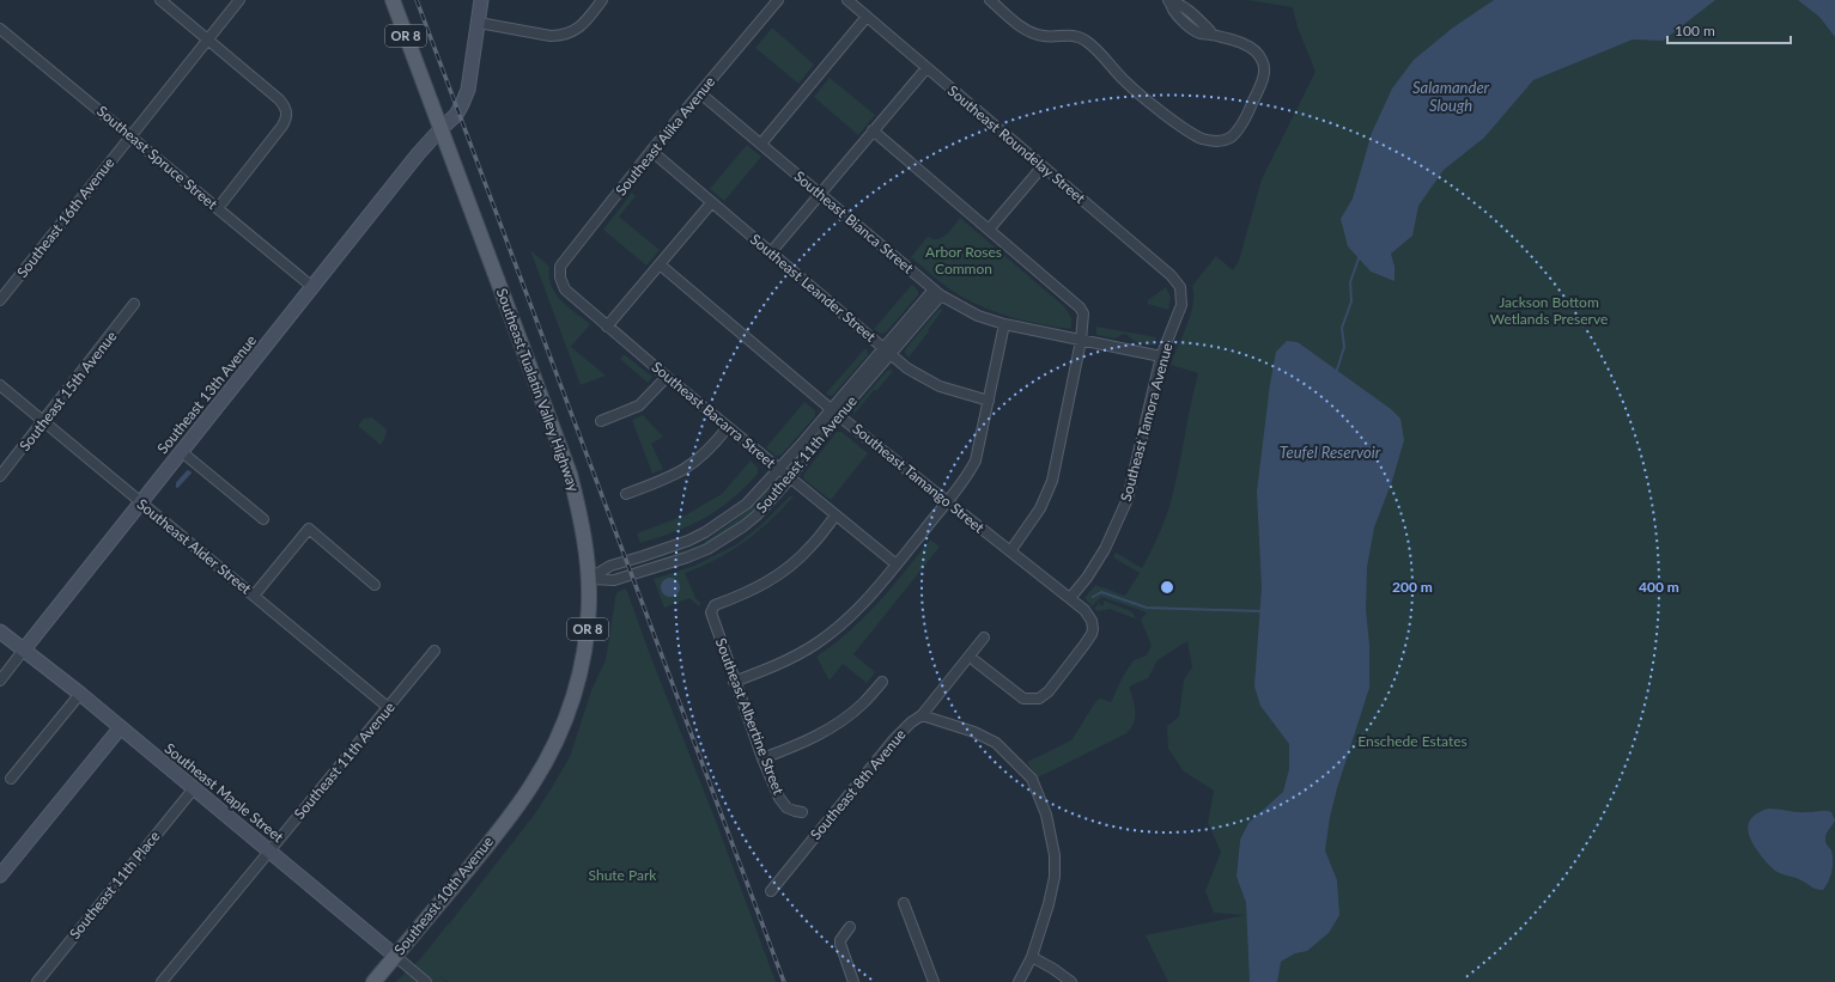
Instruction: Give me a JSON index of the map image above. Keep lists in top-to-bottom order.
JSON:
{
  "streets": {
    "main road": ["OR 8", "Southeast Tualatin Valley Highway", "Southeast 10th Avenue"],
    "street": [
      "Southeast Alika Avenue",
      "Southeast Roundelay Street",
      "Southeast Spruce Street",
      "Southeast 16th Avenue",
      "Southeast Bianca Street",
      "Southeast Leander Street",
      "Southeast 15th Avenue",
      "Southeast 13th Avenue",
      "Southeast Bacarra Street",
      "Southeast Tamora Avenue",
      "Southeast 11th Avenue",
      "Southeast Tamango Street",
      "Southeast Alder Street",
      "Southeast Albertine Street",
      "Southeast 8th Avenue",
      "Southeast Maple Street",
      "Southeast 11th Place"
    ]
  },
  "crossings": [
    ["Southeast Alika Avenue", "Southeast Bianca Street"],
    ["Southeast Alika Avenue", "Southeast Leander Street"],
    ["Southeast Alika Avenue", "Southeast Bacarra Street"],
    ["Southeast Roundelay Street", "Southeast Tamora Avenue"],
    ["Southeast Spruce Street", "Southeast 16th Avenue"],
    ["Southeast Spruce Street", "Southeast 13th Avenue"],
    ["Southeast Bianca Street", "Southeast Tamora Avenue"],
    ["Southeast Bianca Street", "Southeast 11th Avenue"],
    ["Southeast Leander Street", "Southeast 11th Avenue"],
    ["Southeast Tualatin Valley Highway", "Southeast 13th Avenue"],
    ["Southeast Tualatin Valley Highway", "Southeast 11th Avenue"],
    ["Southeast Tualatin Valley Highway", "Southeast 10th Avenue"],
    ["Southeast 15th Avenue", "Southeast Alder Street"],
    ["Southeast 13th Avenue", "Southeast Alder Street"],
    ["Southeast 13th Avenue", "Southeast Maple Street"],
    ["Southeast Bacarra Street", "Southeast 11th Avenue"],
    ["Southeast Bacarra Street", "Southeast Albertine Street"],
    ["Southeast Tamora Avenue", "Southeast Tamango Street"],
    ["Southeast 11th Avenue", "Southeast Tamango Street"],
    ["Southeast 11th Avenue", "Southeast Alder Street"],
    ["Southeast 11th Avenue", "Southeast Maple Street"],
    ["Southeast Maple Street", "Southeast 11th Place"],
    ["Southeast Maple Street", "Southeast 10th Avenue"]
  ],
  "water": ["Salamander Slough", "Teufel Reservoir"],
  "parks": [
    "Arbor Roses Common",
    "Jackson Bottom Wetlands Preserve",
    "Enschede Estates",
    "Shute Park"
  ],
  "scale_bar": "100 m",
  "rings": ["200 m", "400 m"]
}
